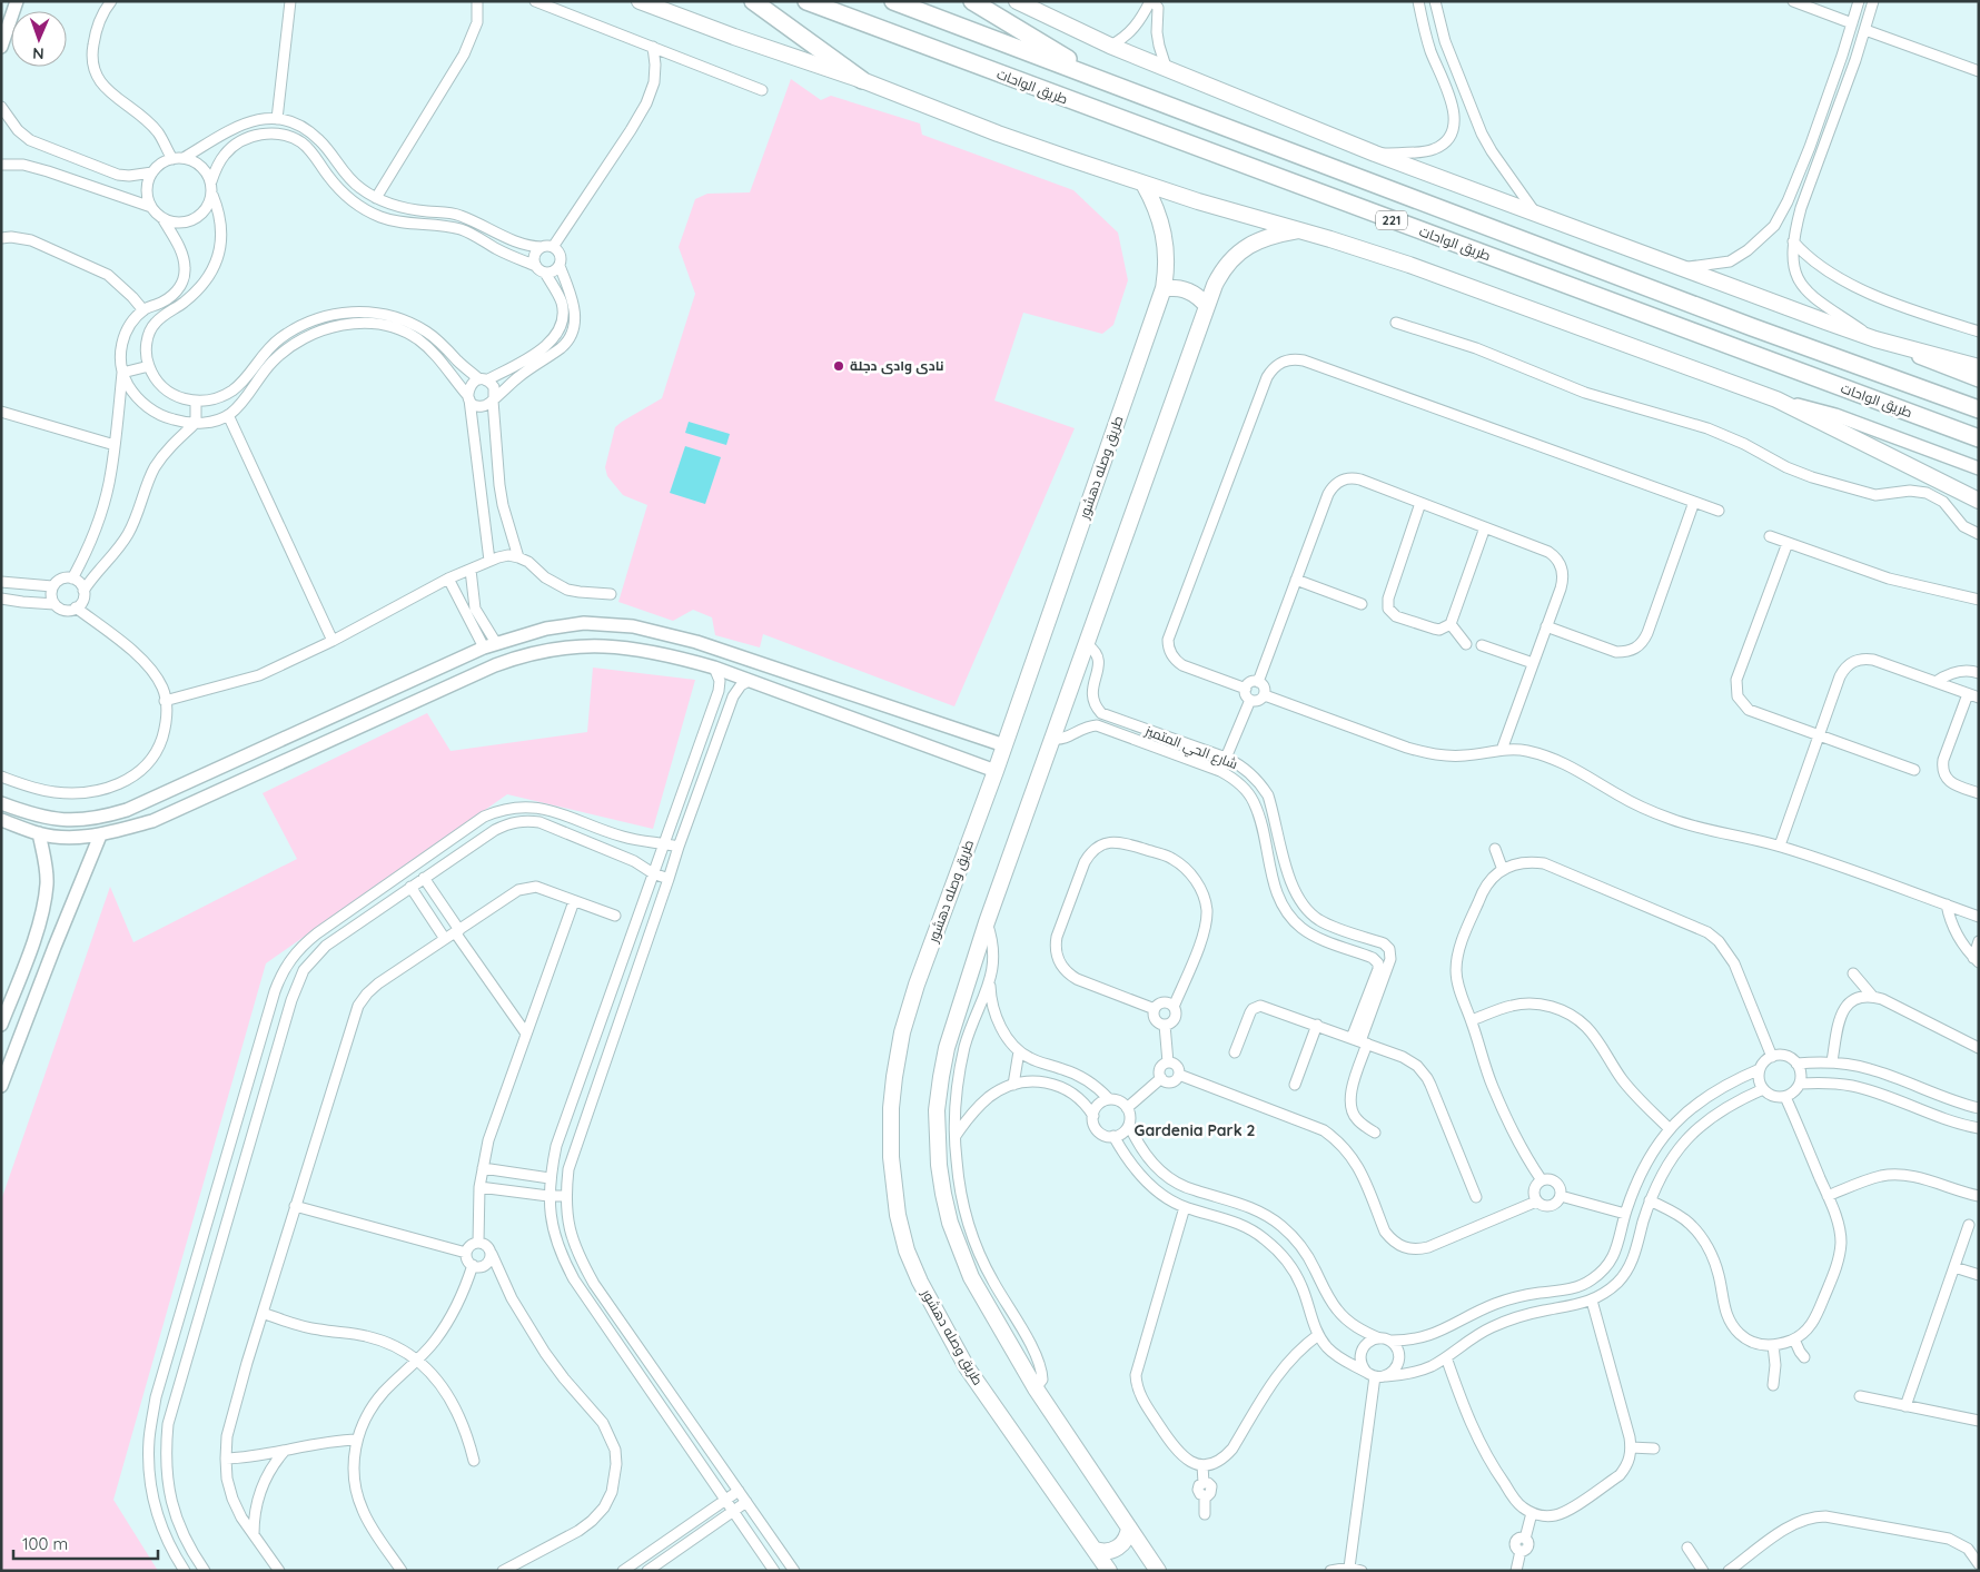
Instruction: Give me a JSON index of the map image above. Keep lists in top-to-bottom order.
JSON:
{
  "streets": {
    "highway": ["طريق الواحات", "221"],
    "main road": ["طريق وصله دهشور"],
    "street": ["شارع الحي المتميز"]
  },
  "districts": ["Gardenia Park 2"],
  "places": ["نادى وادى دجلة"],
  "scale_bar": "100 m",
  "north": "bottom"
}
